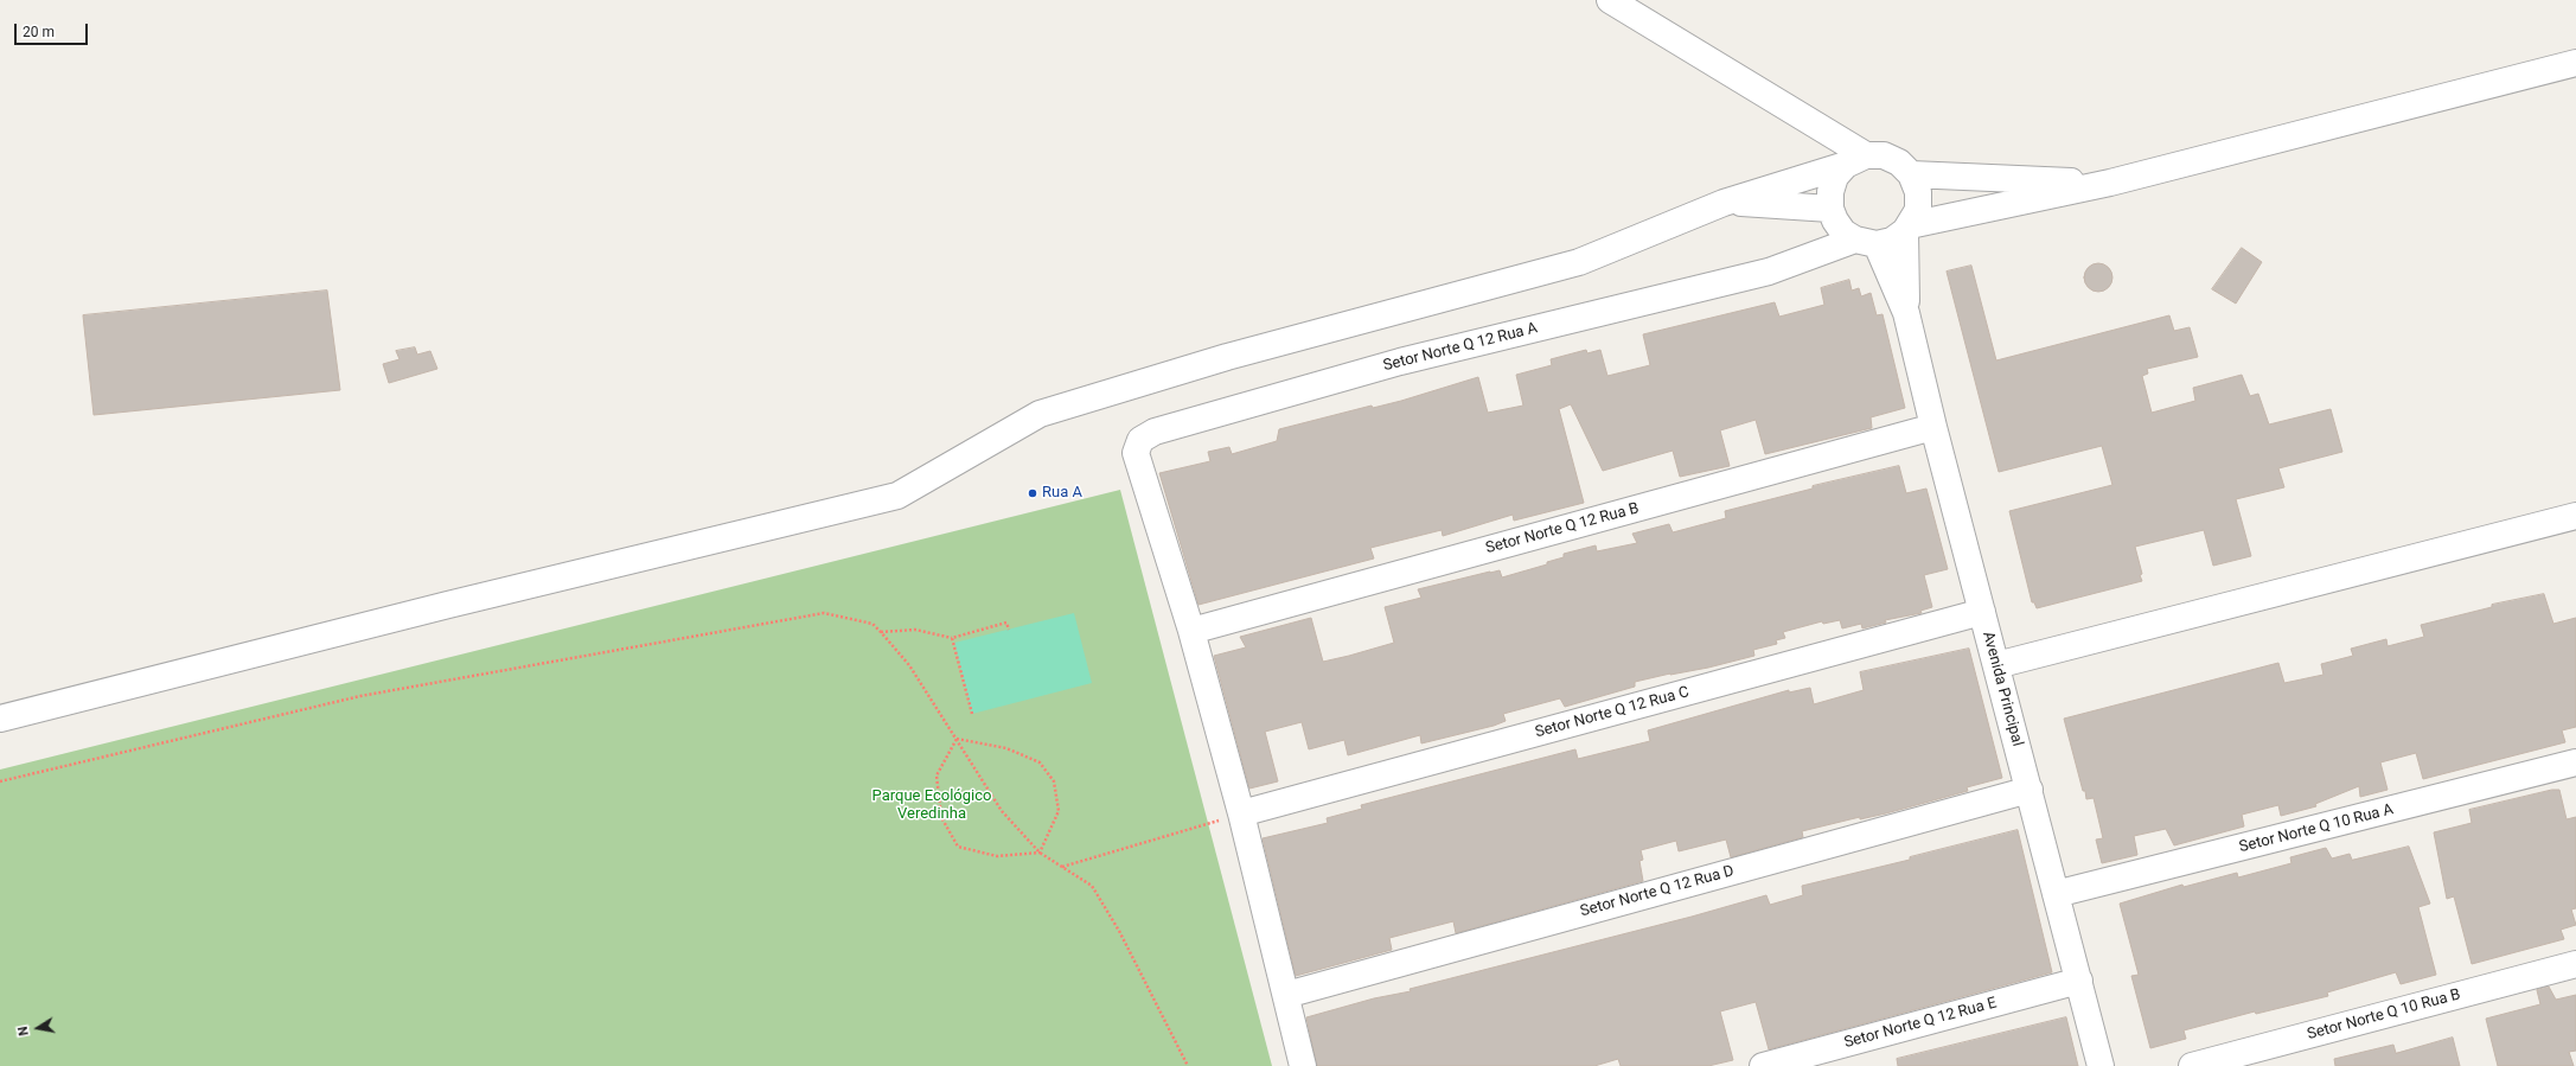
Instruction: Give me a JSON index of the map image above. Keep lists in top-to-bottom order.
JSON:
{
  "streets": {
    "street": [
      "Setor Norte Q 12 Rua A",
      "Setor Norte Q 12 Rua B",
      "Avenida Principal",
      "Setor Norte Q 12 Rua C",
      "Setor Norte Q 10 Rua A",
      "Setor Norte Q 12 Rua D",
      "Setor Norte Q 10 Rua B",
      "Setor Norte Q 12 Rua E"
    ]
  },
  "crossings": [
    ["Setor Norte Q 12 Rua A", "Setor Norte Q 12 Rua B"],
    ["Setor Norte Q 12 Rua A", "Avenida Principal"],
    ["Setor Norte Q 12 Rua B", "Avenida Principal"],
    ["Avenida Principal", "Setor Norte Q 12 Rua C"],
    ["Avenida Principal", "Setor Norte Q 10 Rua A"],
    ["Avenida Principal", "Setor Norte Q 12 Rua D"],
    ["Avenida Principal", "Setor Norte Q 12 Rua E"]
  ],
  "parks": ["Parque Ecológico Veredinha"],
  "places": ["Rua A"],
  "scale_bar": "20 m",
  "north": "left"
}
